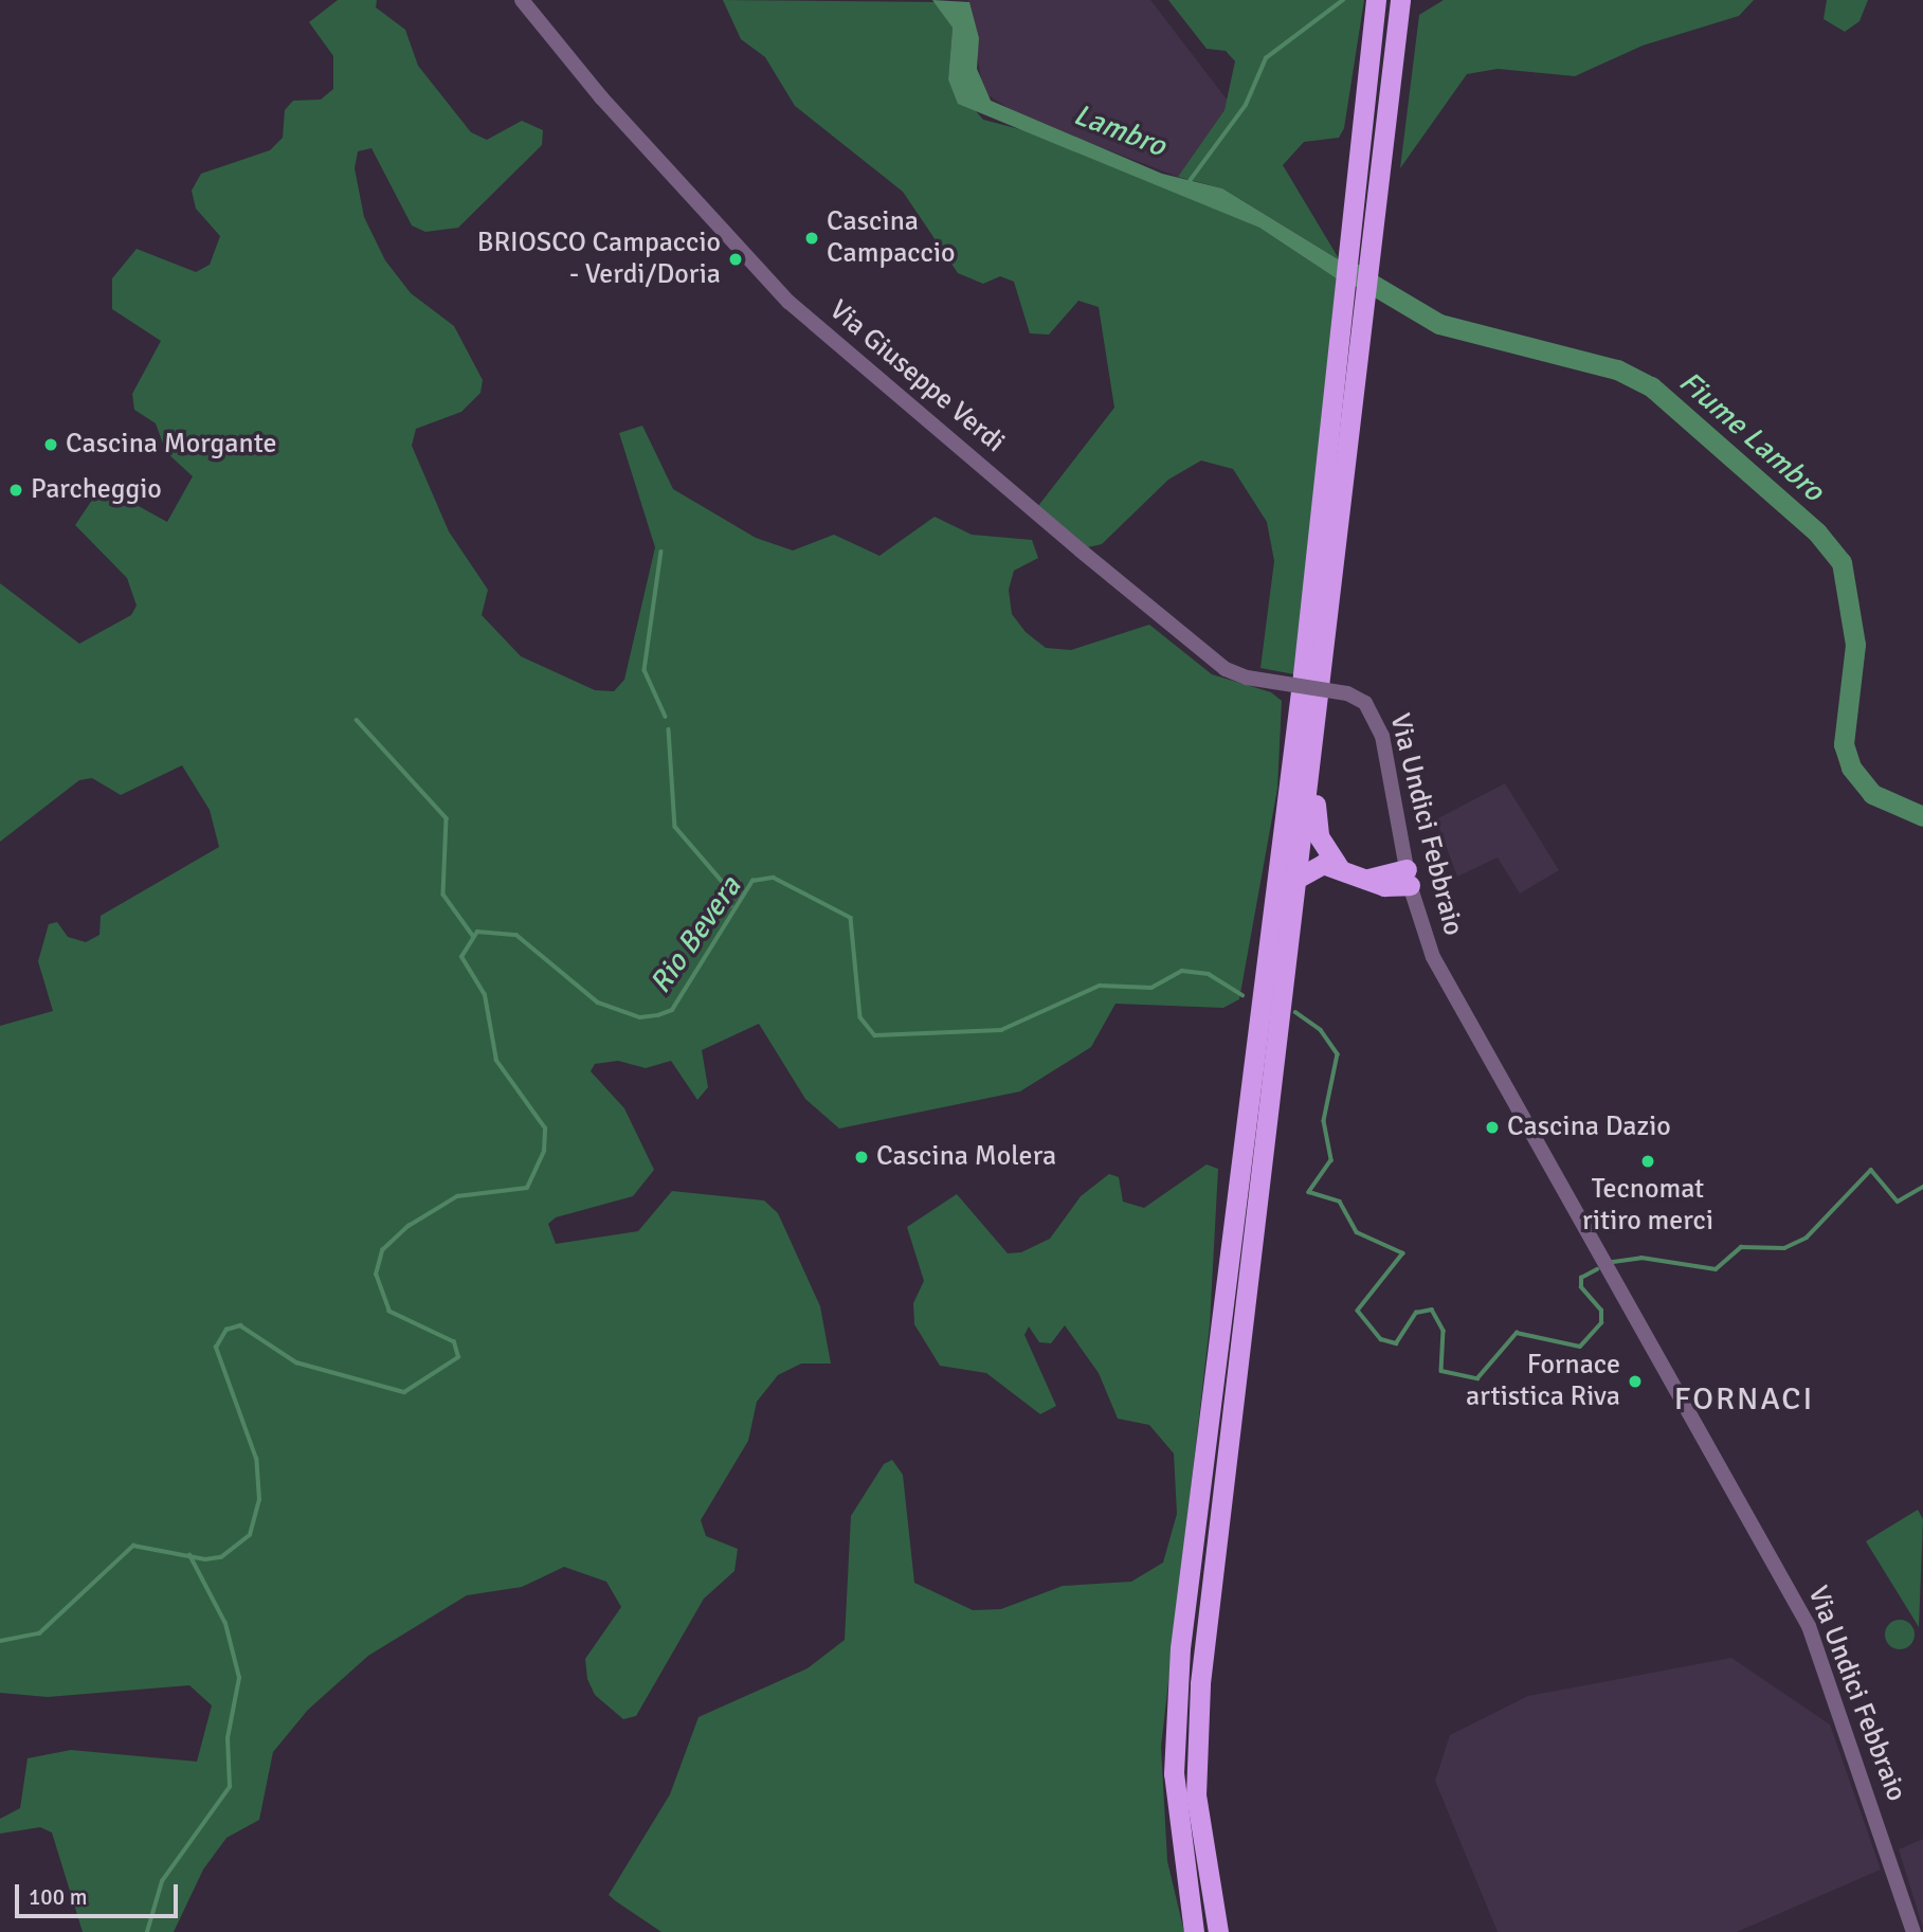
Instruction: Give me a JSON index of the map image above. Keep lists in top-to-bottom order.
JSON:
{
  "streets": {
    "street": ["Via Giuseppe Verdi", "Via Undici Febbraio"]
  },
  "crossings": [
    ["Via Giuseppe Verdi", "Via Undici Febbraio"]
  ],
  "districts": ["FORNACI"],
  "water": ["Lambro", "Fiume Lambro", "Rio Bevera"],
  "places": [
    "Cascina Campaccio",
    "BRIOSCO Campaccio - Verdi/Doria",
    "Cascina Morgante",
    "Parcheggio",
    "Cascina Dazio",
    "Cascina Molera",
    "Tecnomat ritiro merci",
    "Fornace artistica Riva"
  ],
  "scale_bar": "100 m"
}
